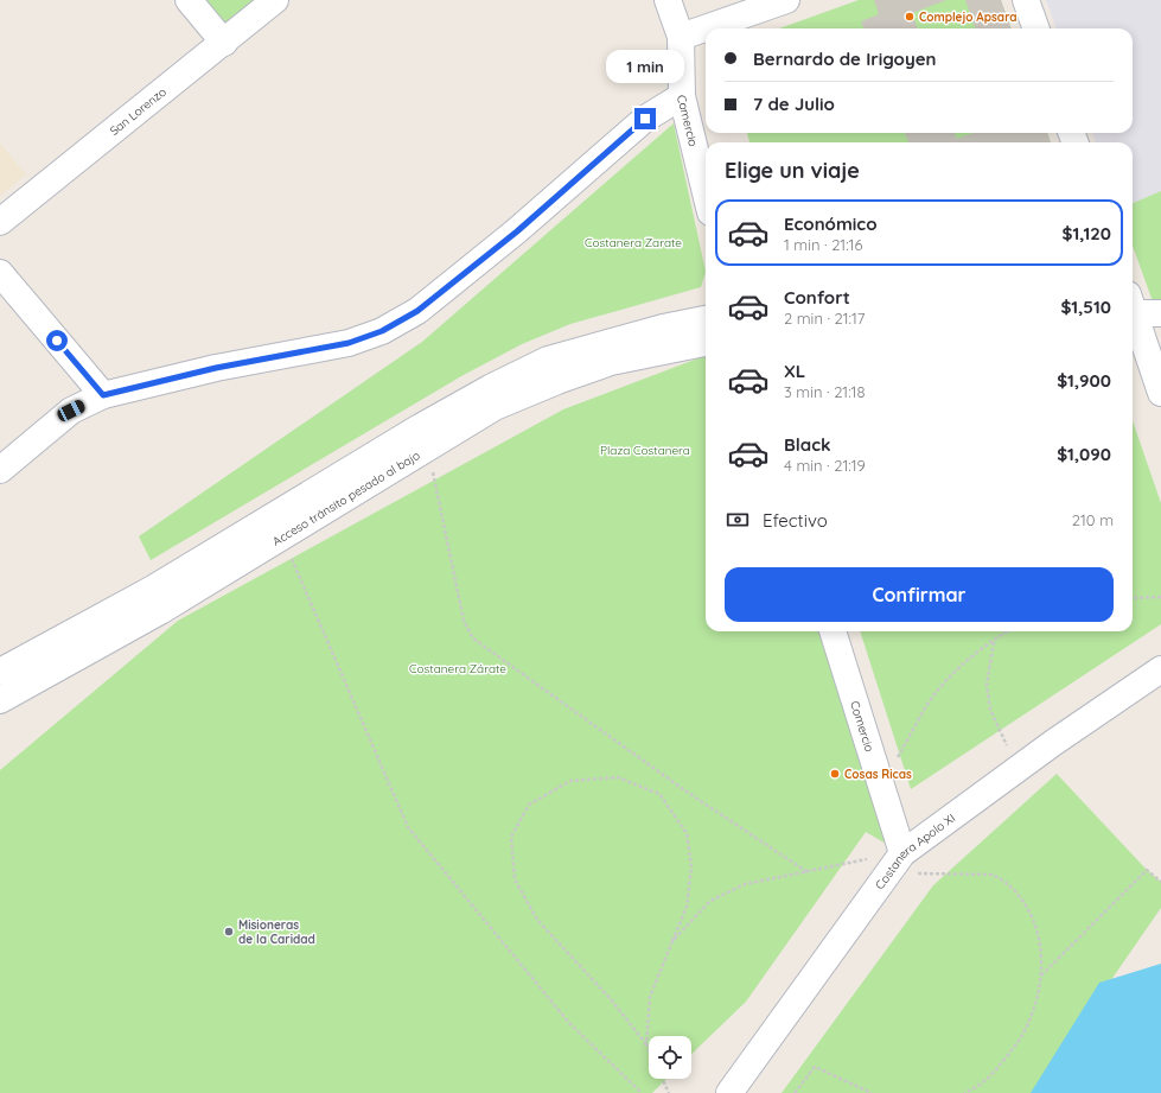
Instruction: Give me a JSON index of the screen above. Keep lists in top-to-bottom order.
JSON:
{
  "streets": {
    "street": [
      "San Lorenzo",
      "Comercio",
      "Acceso tránsito pesado al bajo",
      "Costanera Apolo XI"
    ]
  },
  "crossings": [
    ["Comercio", "Costanera Apolo XI"]
  ],
  "parks": ["Costanera Zarate", "Plaza Costanera", "Costanera Zárate"],
  "places": ["Complejo Apsara", "Cosas Ricas", "Misioneras de la Caridad"],
  "page": {
    "banner": ["Bernardo de Irigoyen", "7 de Julio"],
    "bubble": "1 min",
    "heading": "Elige un viaje",
    "list": [
      {
        "name": "Económico",
        "note": "1 min · 21:16",
        "value": "$1,120"
      },
      {
        "name": "Confort",
        "note": "2 min · 21:17",
        "value": "$1,510"
      },
      {
        "name": "XL",
        "note": "3 min · 21:18",
        "value": "$1,900"
      },
      {
        "name": "Black",
        "note": "4 min · 21:19",
        "value": "$1,090"
      }
    ],
    "pay": ["Efectivo", "210 m"],
    "buttons": "Confirmar"
  }
}
